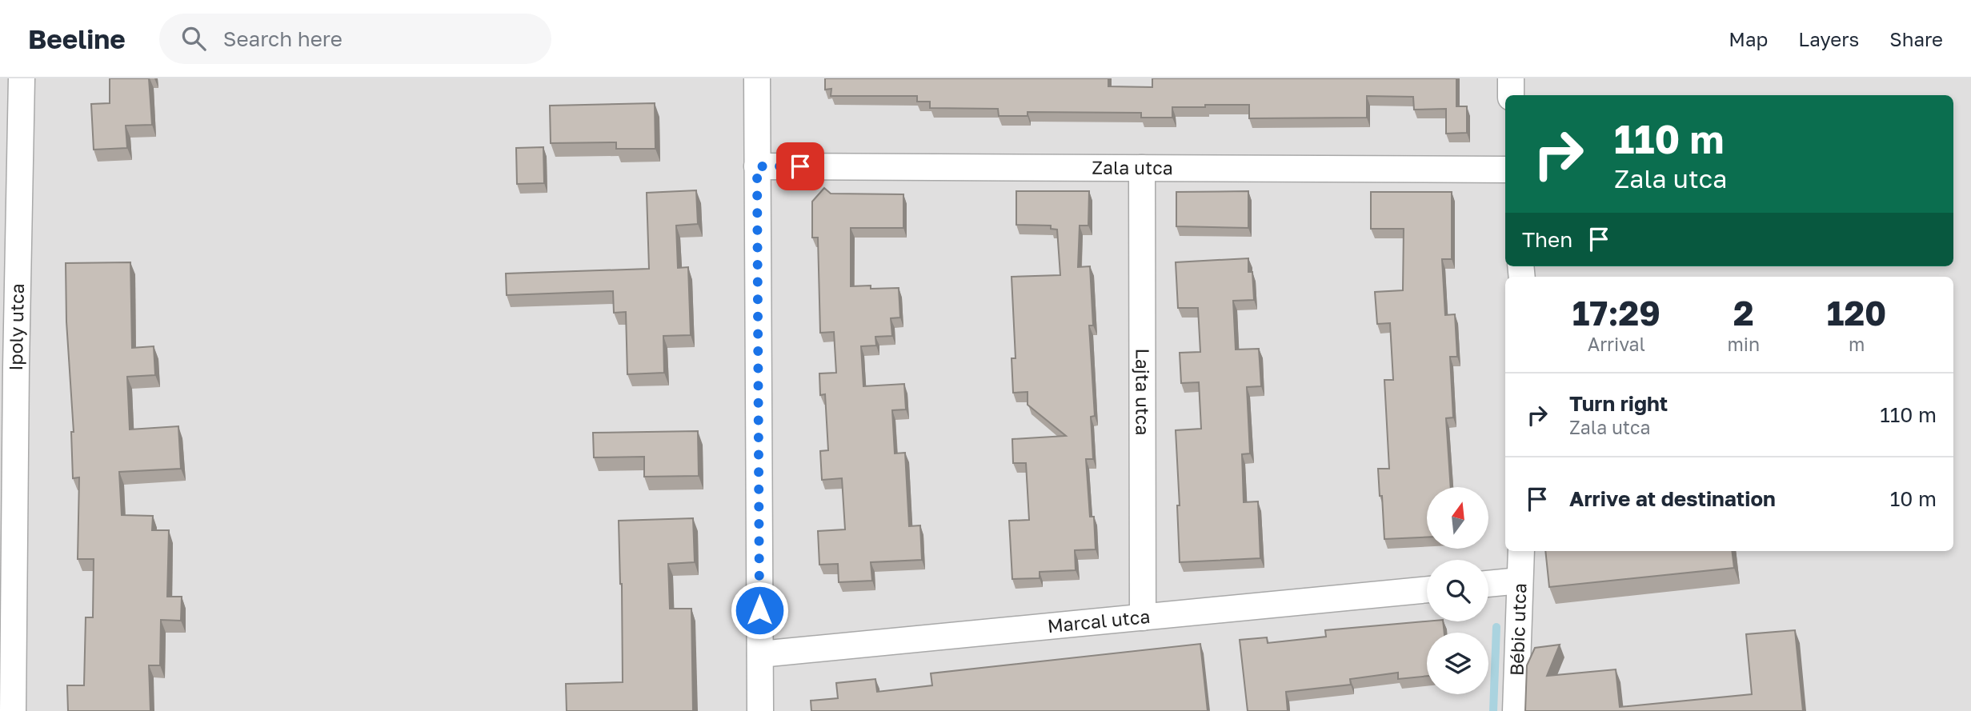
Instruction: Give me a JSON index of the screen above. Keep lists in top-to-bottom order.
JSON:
{
  "streets": {
    "street": [
      "Zala utca",
      "Ipoly utca",
      "Lajta utca",
      "Marcal utca",
      "Bébic utca"
    ]
  },
  "crossings": [
    ["Zala utca", "Lajta utca"],
    ["Lajta utca", "Marcal utca"]
  ],
  "north": "top",
  "page": {
    "header": "Beeline",
    "search": "Search here",
    "nav": ["Map", "Layers", "Share"],
    "turn": ["110 m", "Zala utca"],
    "then": "Then",
    "eta": [
      "17:29",
      "Arrival",
      "2",
      "min",
      "120",
      "m"
    ],
    "list": [
      {
        "name": "Turn right",
        "note": "Zala utca",
        "value": "110 m"
      },
      {
        "name": "Arrive at destination",
        "value": "10 m"
      }
    ]
  }
}
